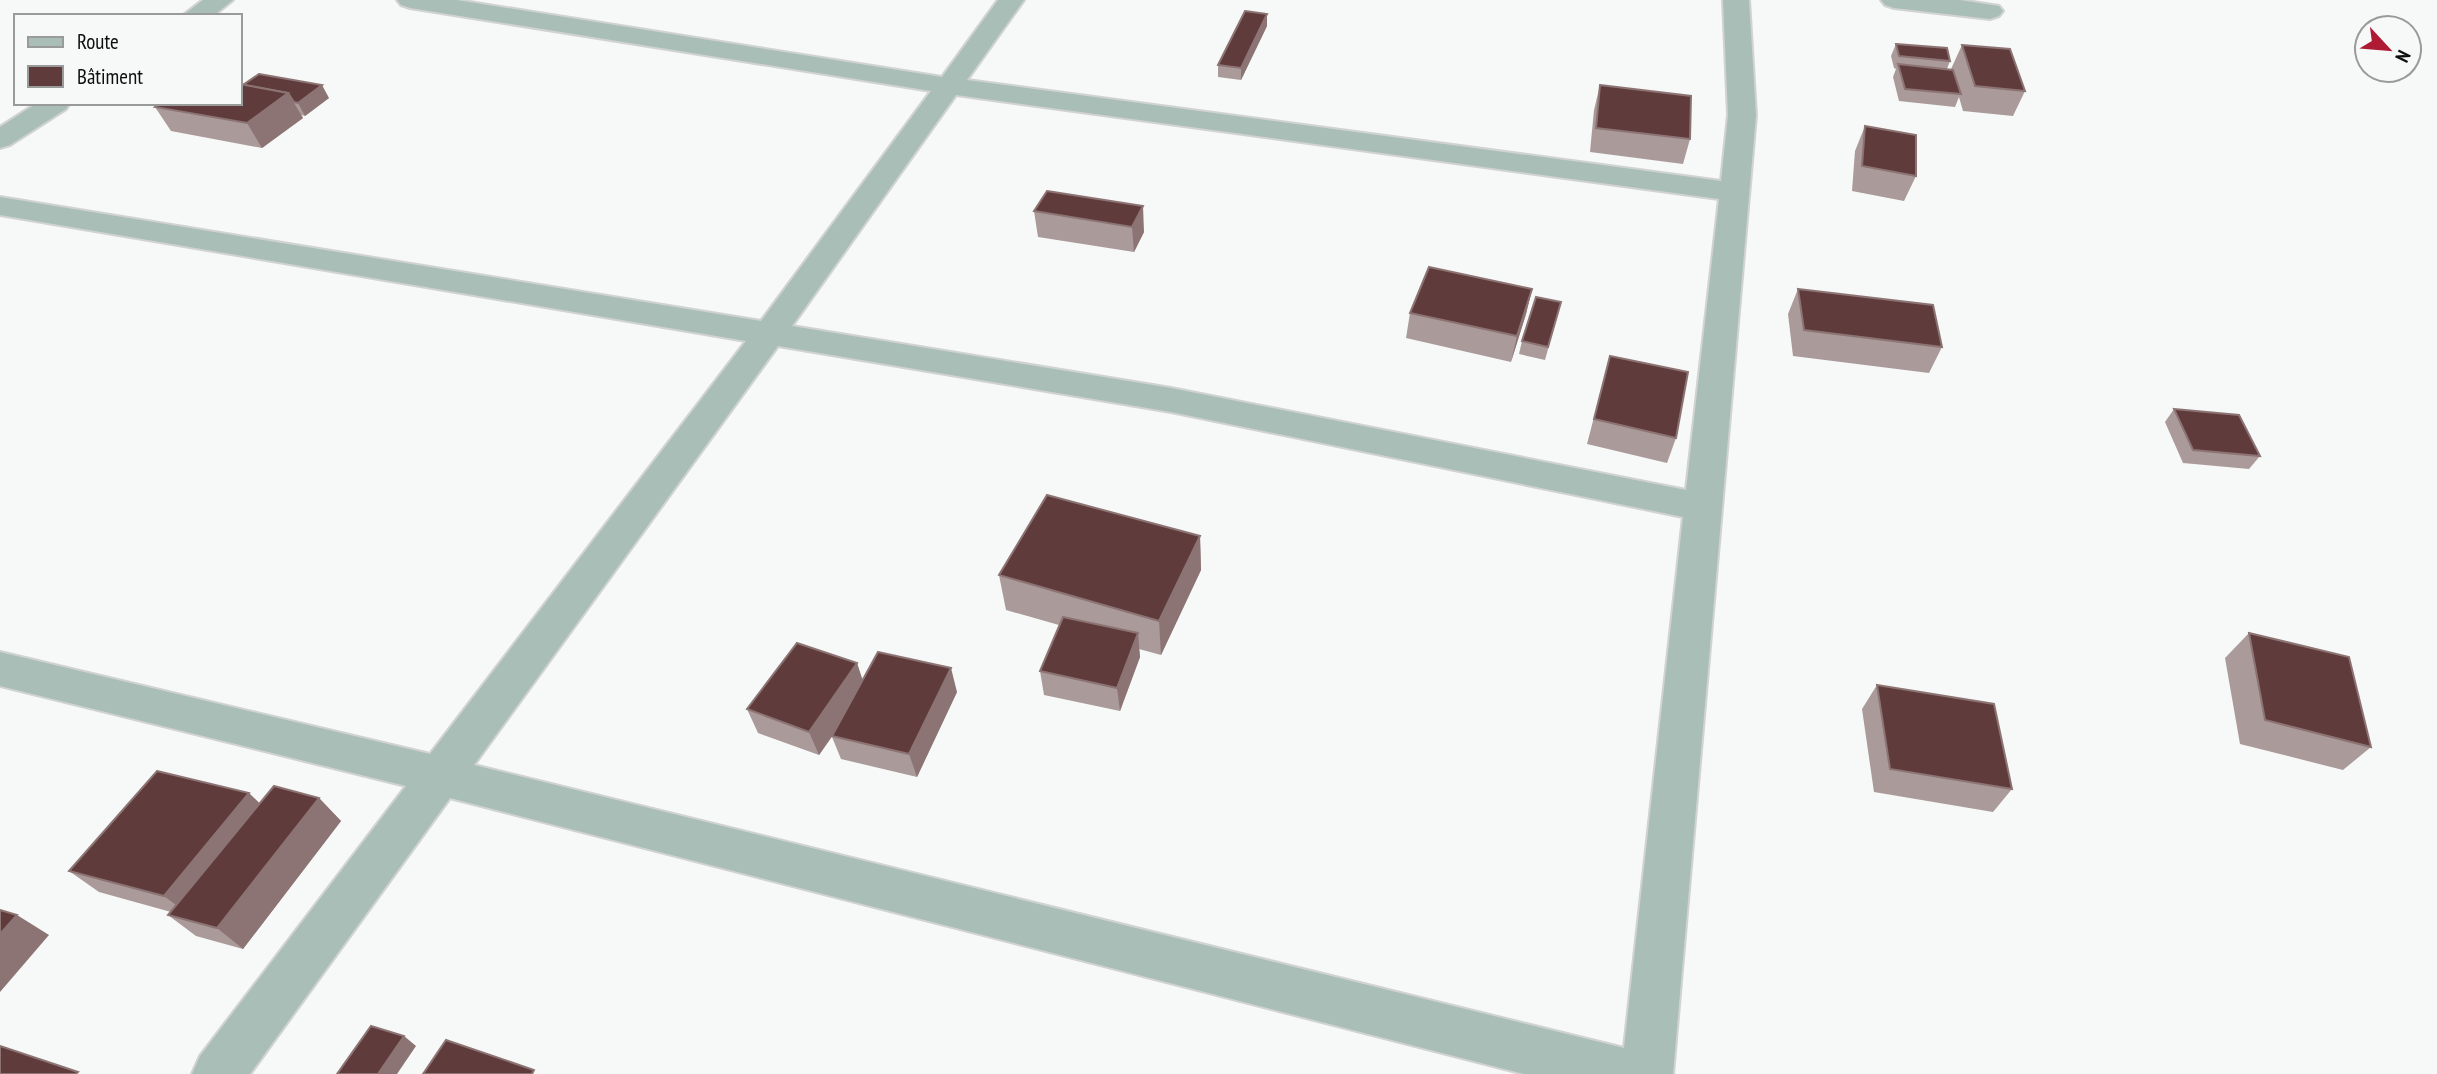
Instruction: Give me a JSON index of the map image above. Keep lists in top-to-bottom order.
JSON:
{
  "legend": ["Route", "Bâtiment"],
  "north": "bottom right"
}
